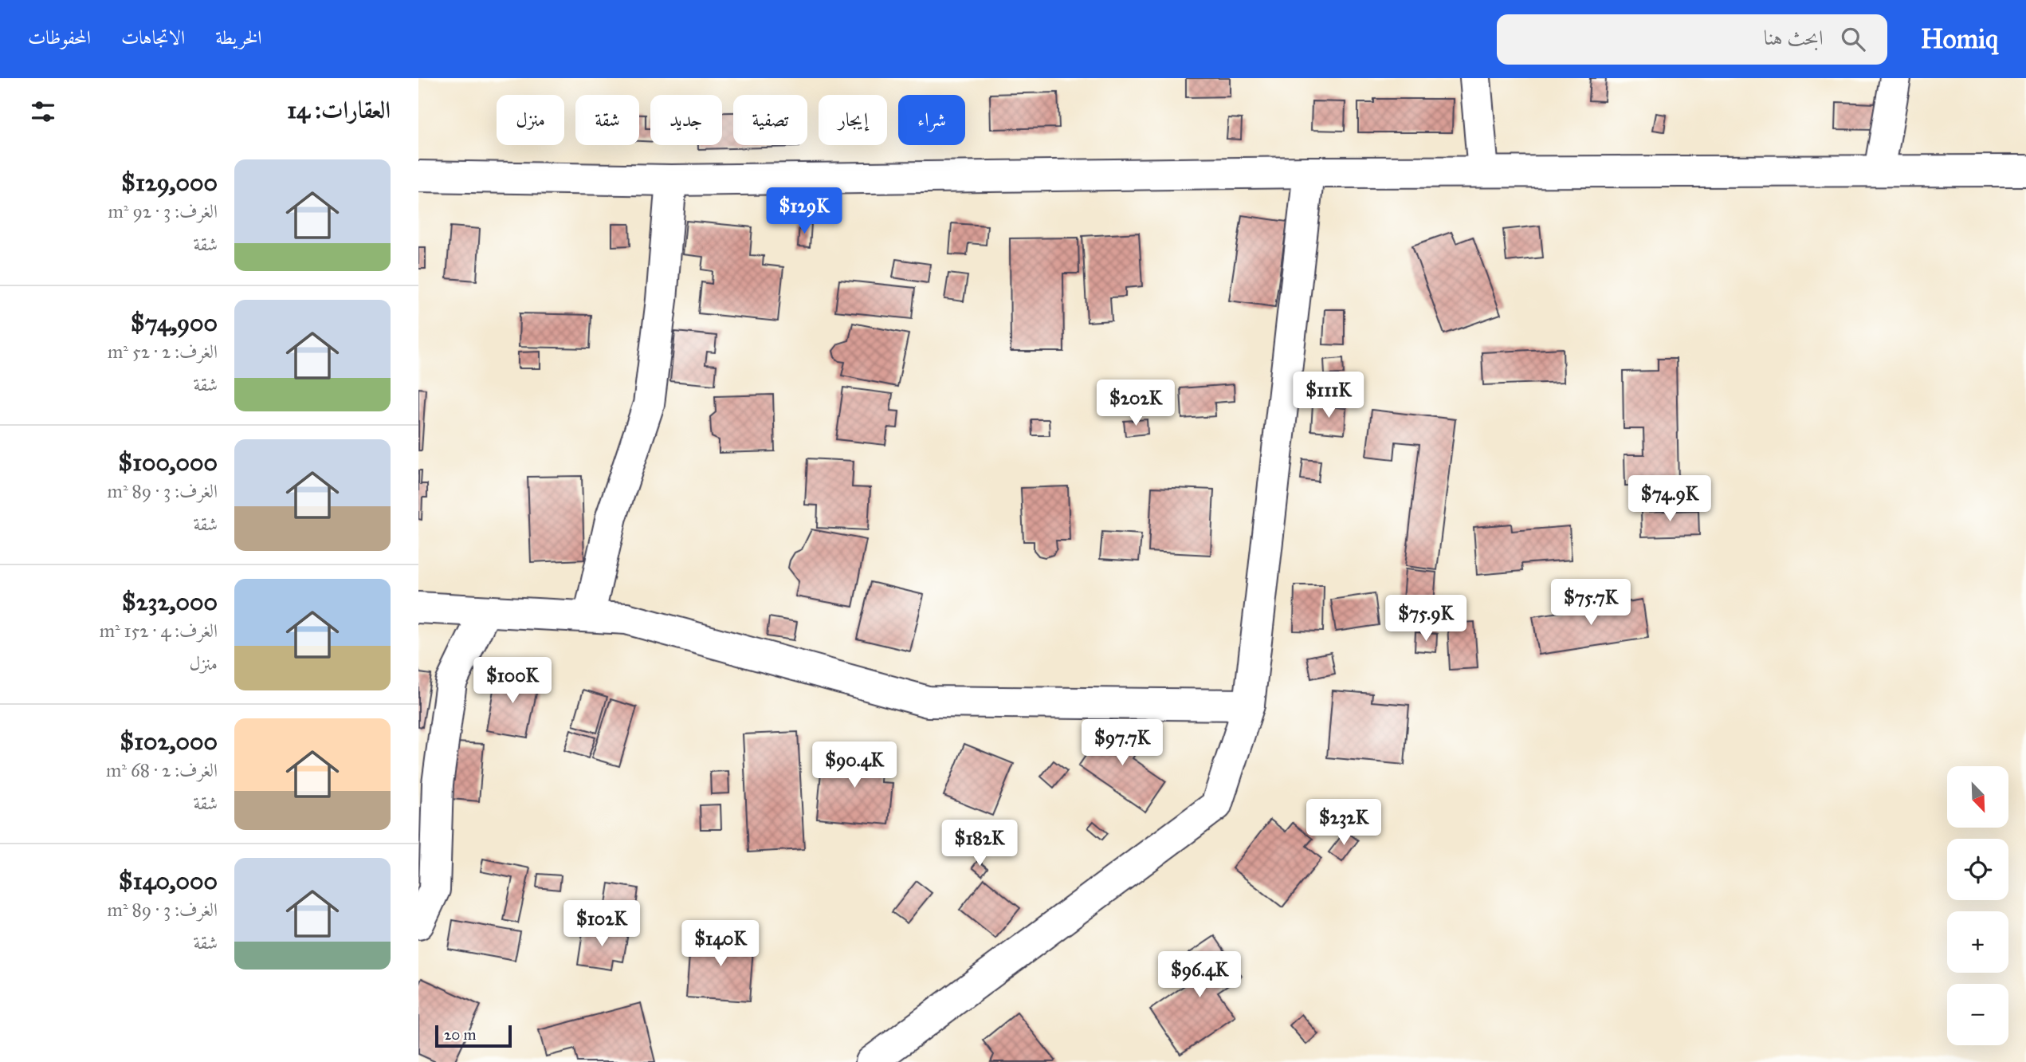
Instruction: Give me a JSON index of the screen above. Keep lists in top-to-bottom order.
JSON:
{
  "scale_bar": "20 m",
  "north": "bottom right",
  "page": {
    "header": "Homiq",
    "search": "ابحث هنا",
    "nav": ["الخريطة", "الاتجاهات", "المحفوظات"],
    "heading": "العقارات: 14",
    "chip": [
      "شراء",
      "إيجار",
      "تصفية",
      "جديد",
      "شقة",
      "منزل"
    ],
    "list": [
      {
        "name": "$129,000",
        "note": "الغرف: 3 · 92 m² · شقة"
      },
      {
        "name": "$74,900",
        "note": "الغرف: 2 · 52 m² · شقة"
      },
      {
        "name": "$100,000",
        "note": "الغرف: 3 · 89 m² · شقة"
      },
      {
        "name": "$232,000",
        "note": "الغرف: 4 · 152 m² · منزل"
      },
      {
        "name": "$102,000",
        "note": "الغرف: 2 · 68 m² · شقة"
      },
      {
        "name": "$140,000",
        "note": "الغرف: 3 · 89 m² · شقة"
      }
    ],
    "price": [
      "$129K",
      "$111K",
      "$202K",
      "$74.9K",
      "$75.7K",
      "$75.9K",
      "$100K",
      "$97.7K",
      "$90.4K",
      "$232K",
      "$182K",
      "$102K",
      "$140K",
      "$96.4K"
    ],
    "map_buttons": ["+", "−"],
    "scale": "20 m"
  }
}
